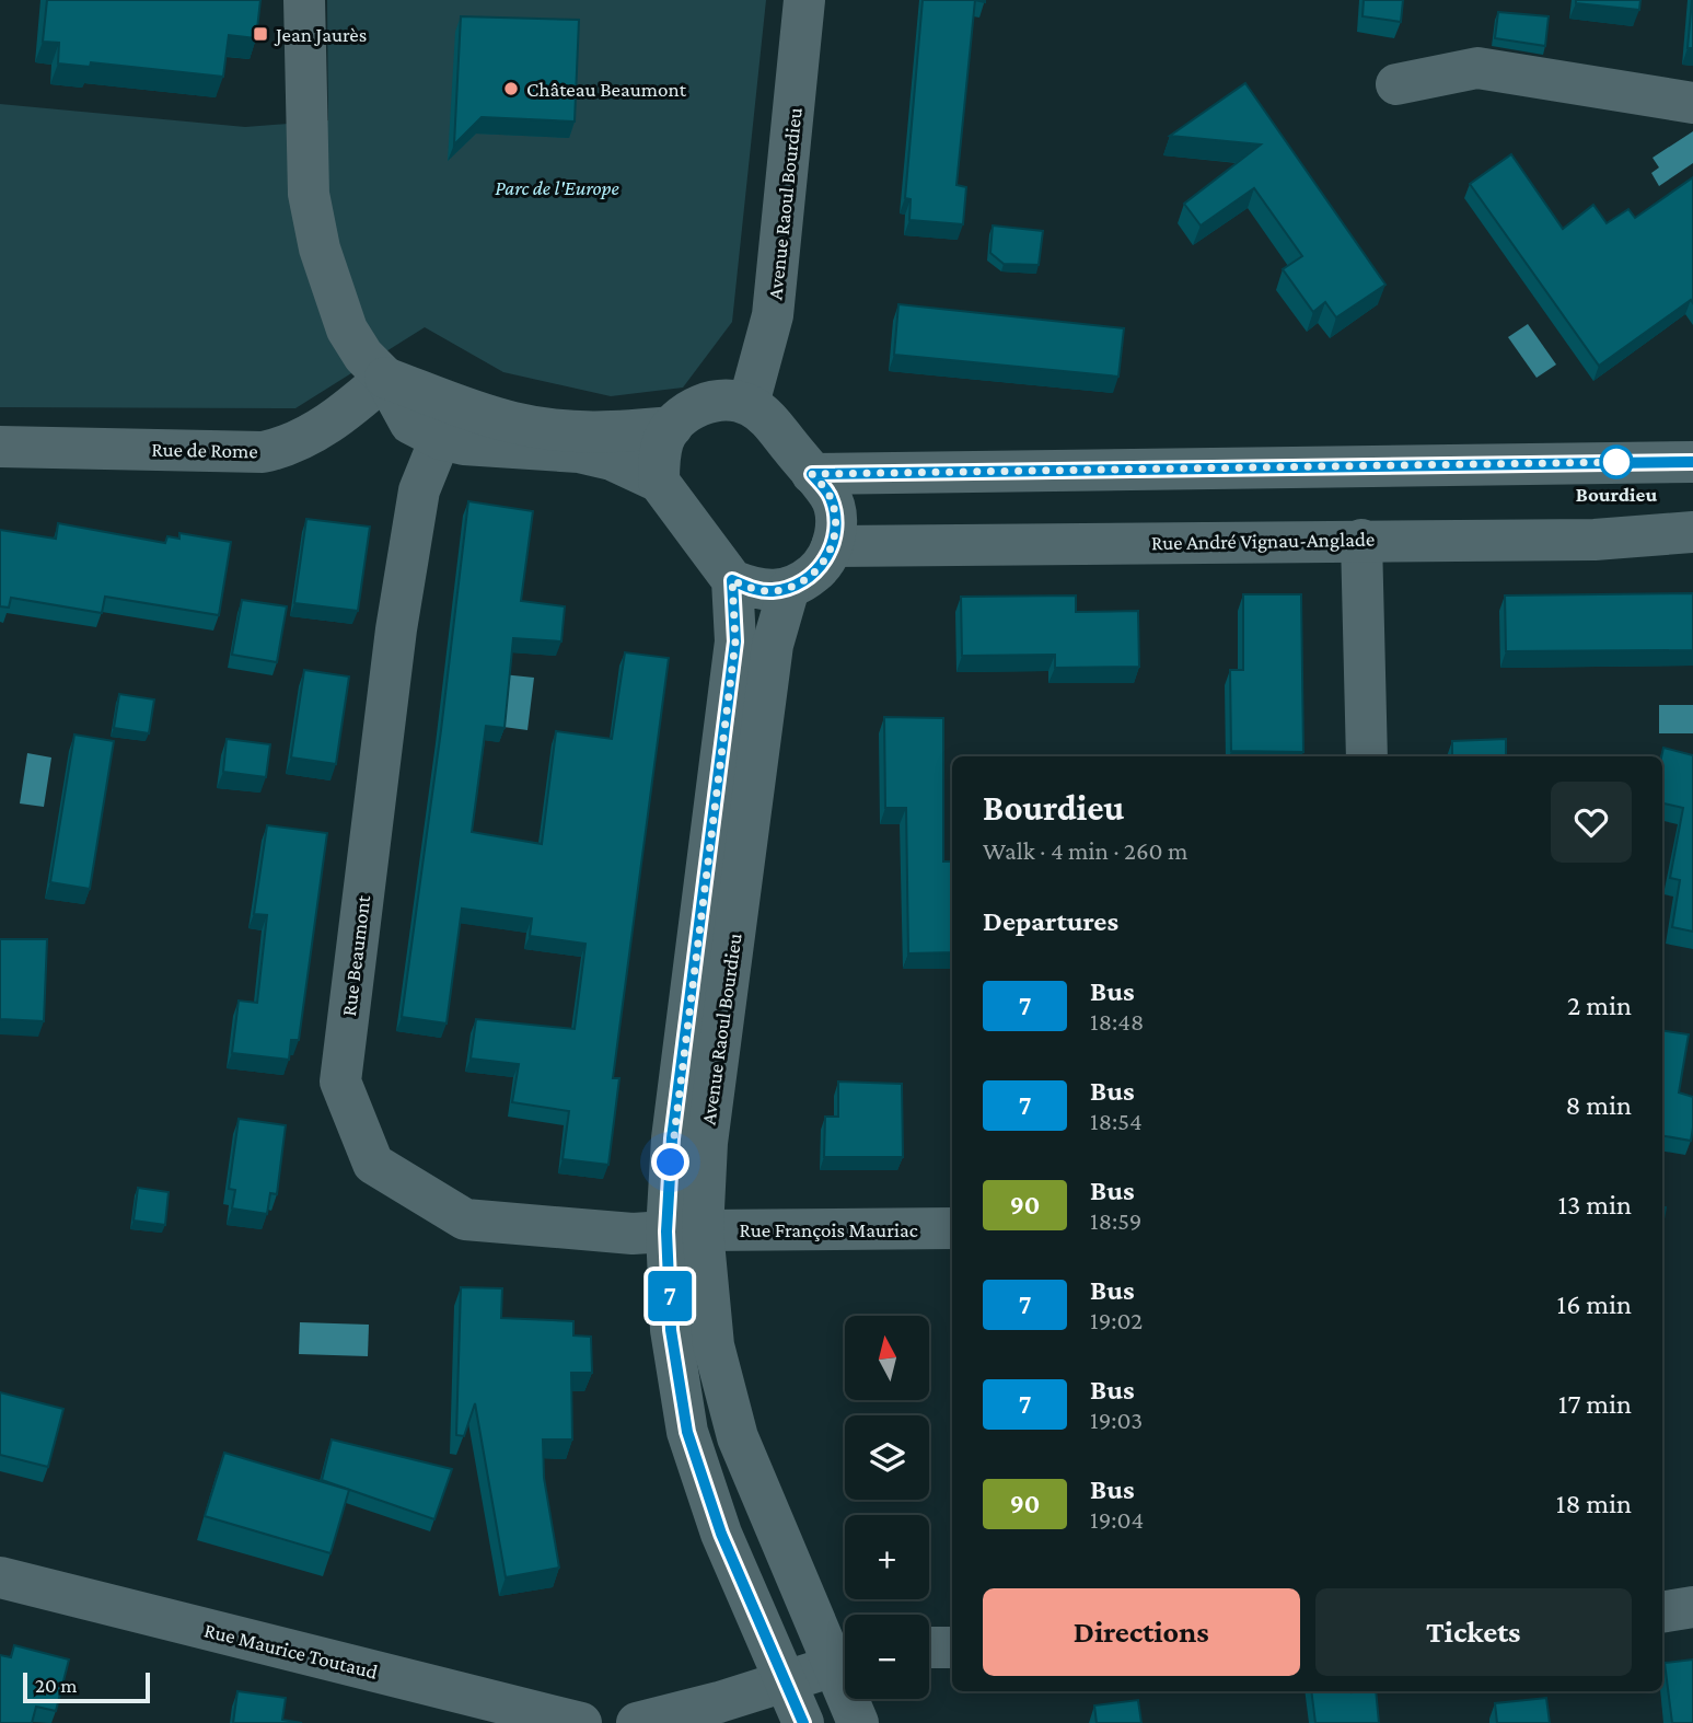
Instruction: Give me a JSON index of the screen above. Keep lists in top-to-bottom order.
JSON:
{
  "streets": {
    "street": [
      "Avenue Raoul Bourdieu",
      "Rue de Rome",
      "Rue André Vignau-Anglade",
      "Rue Beaumont",
      "Rue François Mauriac",
      "Rue Maurice Toutaud"
    ]
  },
  "crossings": [
    ["Avenue Raoul Bourdieu", "Rue André Vignau-Anglade"],
    ["Avenue Raoul Bourdieu", "Rue Beaumont"],
    ["Avenue Raoul Bourdieu", "Rue François Mauriac"],
    ["Rue Beaumont", "Rue François Mauriac"]
  ],
  "parks": ["Parc de l'Europe"],
  "places": {
    "transit": ["Jean Jaurès"],
    "other": ["Château Beaumont", "Bourdieu"]
  },
  "lines": ["bus line 7"],
  "scale_bar": "20 m",
  "north": "top",
  "page": {
    "on_map": "7",
    "heading": [
      ["Bourdieu", "Walk · 4 min · 260 m"],
      "Departures"
    ],
    "list": [
      {
        "mark": "7",
        "name": "Bus",
        "note": "18:48",
        "value": "2 min"
      },
      {
        "mark": "7",
        "name": "Bus",
        "note": "18:54",
        "value": "8 min"
      },
      {
        "mark": "90",
        "name": "Bus",
        "note": "18:59",
        "value": "13 min"
      },
      {
        "mark": "7",
        "name": "Bus",
        "note": "19:02",
        "value": "16 min"
      },
      {
        "mark": "7",
        "name": "Bus",
        "note": "19:03",
        "value": "17 min"
      },
      {
        "mark": "90",
        "name": "Bus",
        "note": "19:04",
        "value": "18 min"
      }
    ],
    "map_buttons": ["+", "−"],
    "buttons": ["Directions", "Tickets"],
    "scale": "20 m"
  }
}
